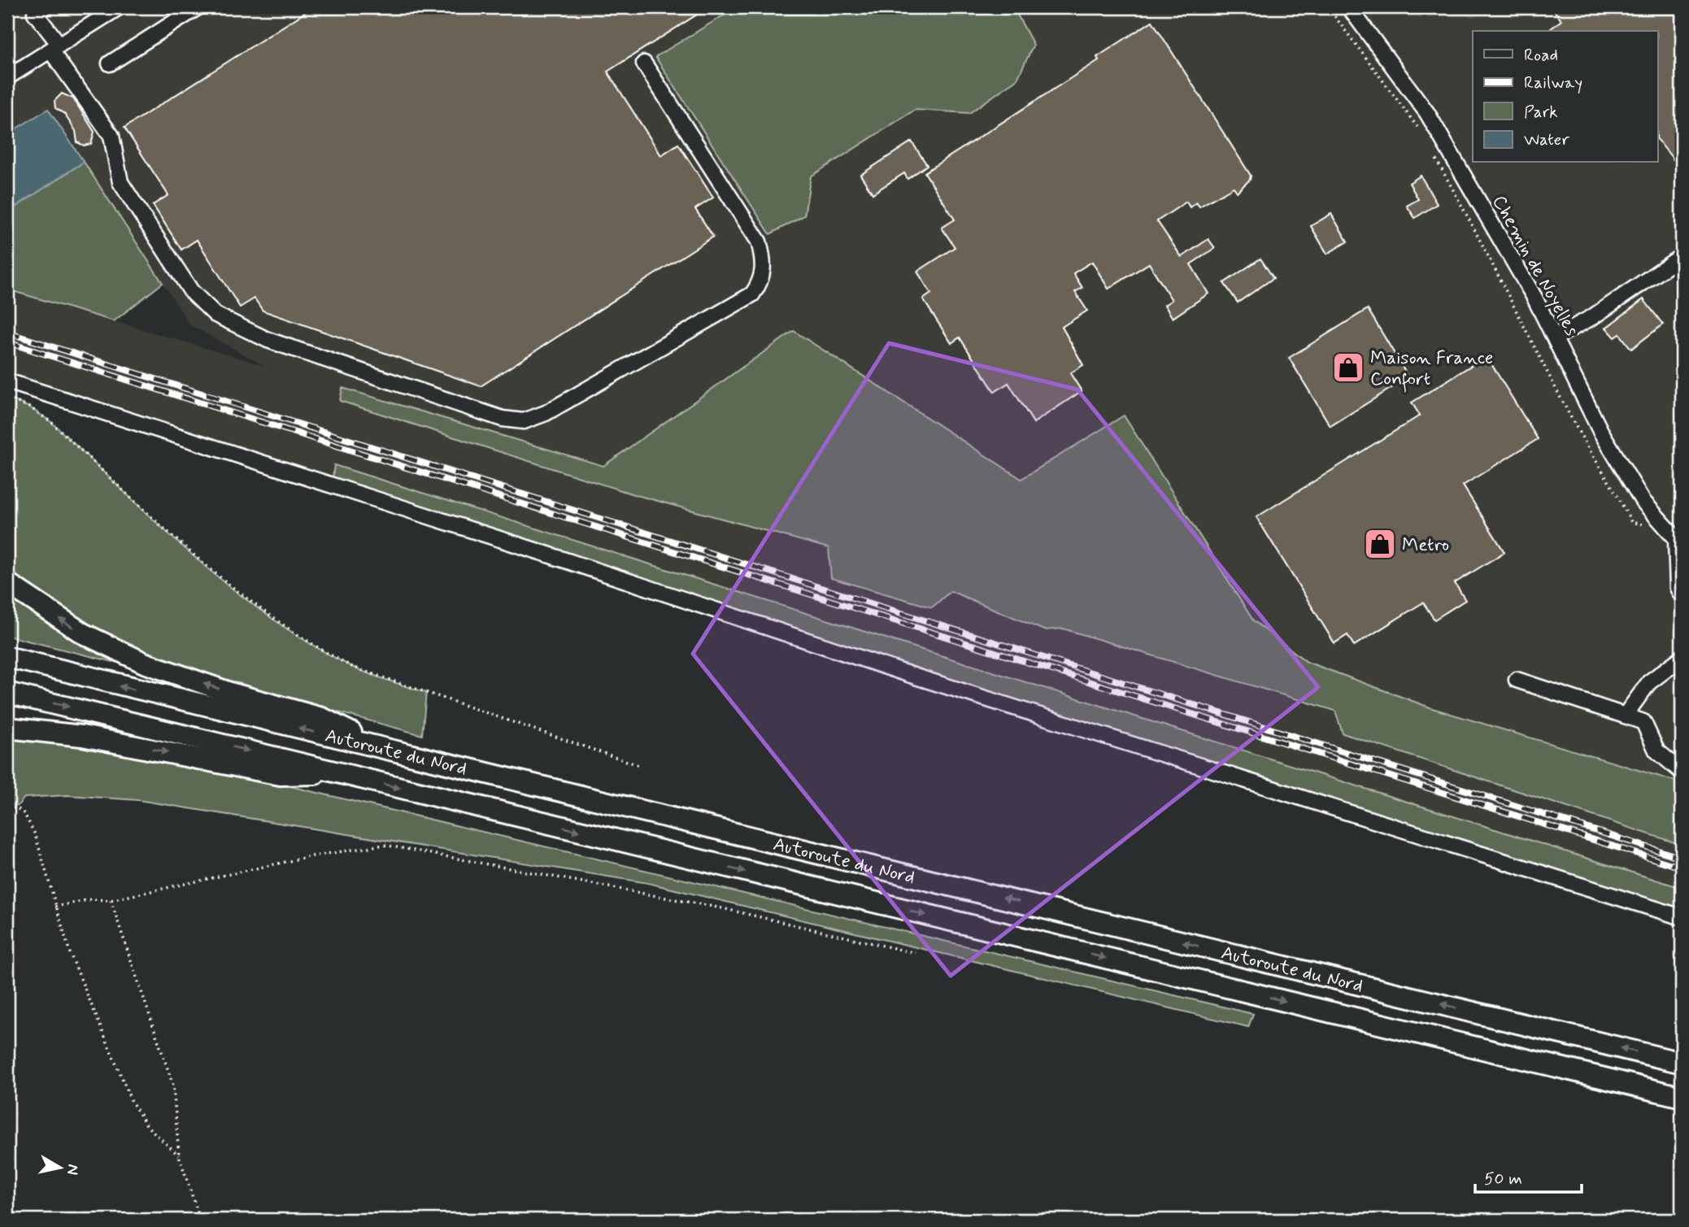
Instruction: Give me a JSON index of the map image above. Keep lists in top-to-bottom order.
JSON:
{
  "streets": {
    "highway": ["Autoroute du Nord"],
    "street": ["Chemin de Noyelles"]
  },
  "places": {
    "shop": ["Maison France Confort", "Metro"]
  },
  "legend": [
    "Road",
    "Railway",
    "Park",
    "Water"
  ],
  "scale_bar": "50 m",
  "north": "right"
}
